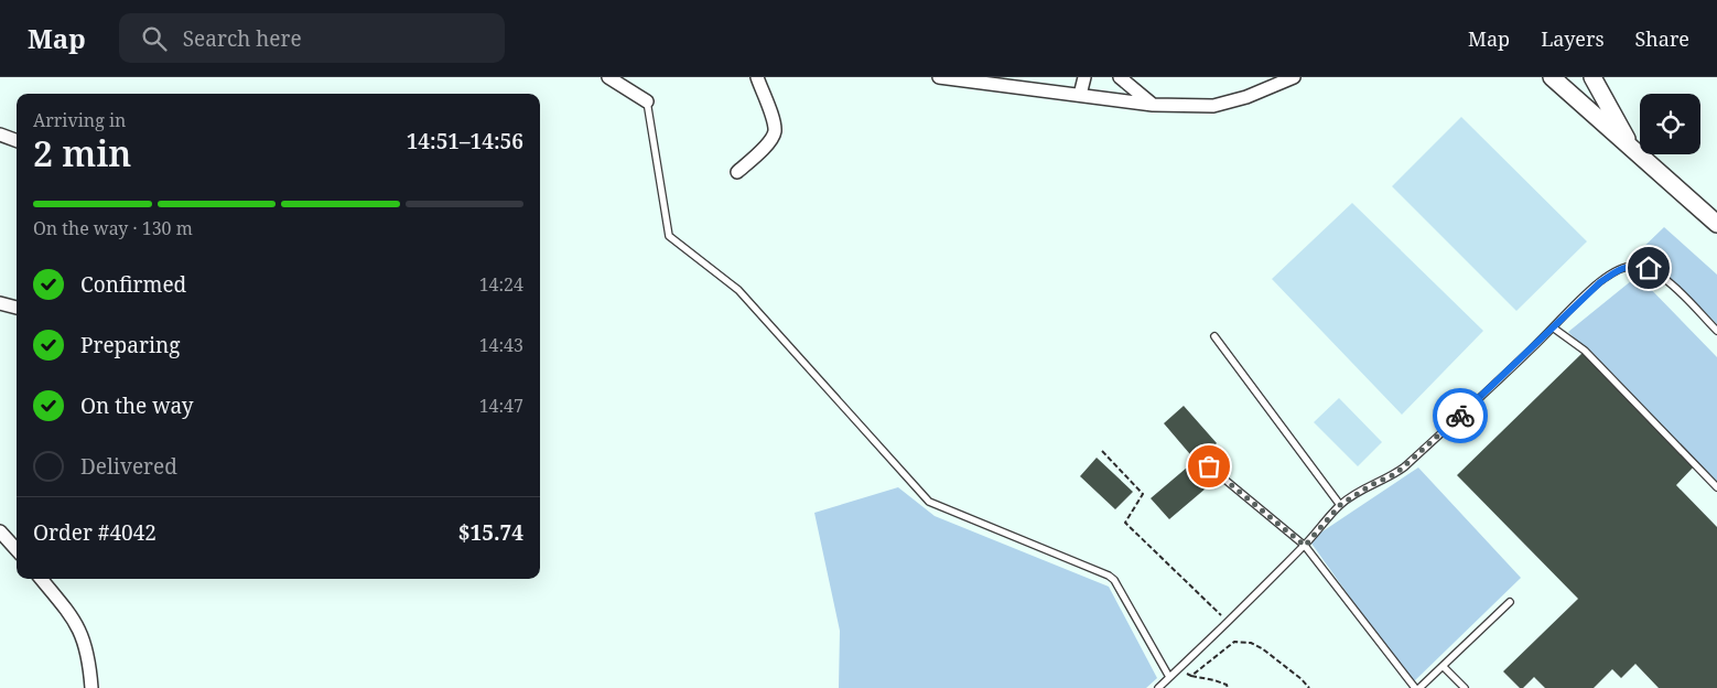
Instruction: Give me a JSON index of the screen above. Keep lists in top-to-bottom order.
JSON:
{
  "page": {
    "header": "Map",
    "search": "Search here",
    "nav": ["Map", "Layers", "Share"],
    "heading": ["2 min", "Arriving in", "14:51–14:56"],
    "panel": ["Order #4042", "$15.74"],
    "bar": "On the way · 130 m",
    "list": [
      ["Confirmed", "14:24"],
      ["Preparing", "14:43"],
      ["On the way", "14:47"],
      "Delivered"
    ]
  }
}
